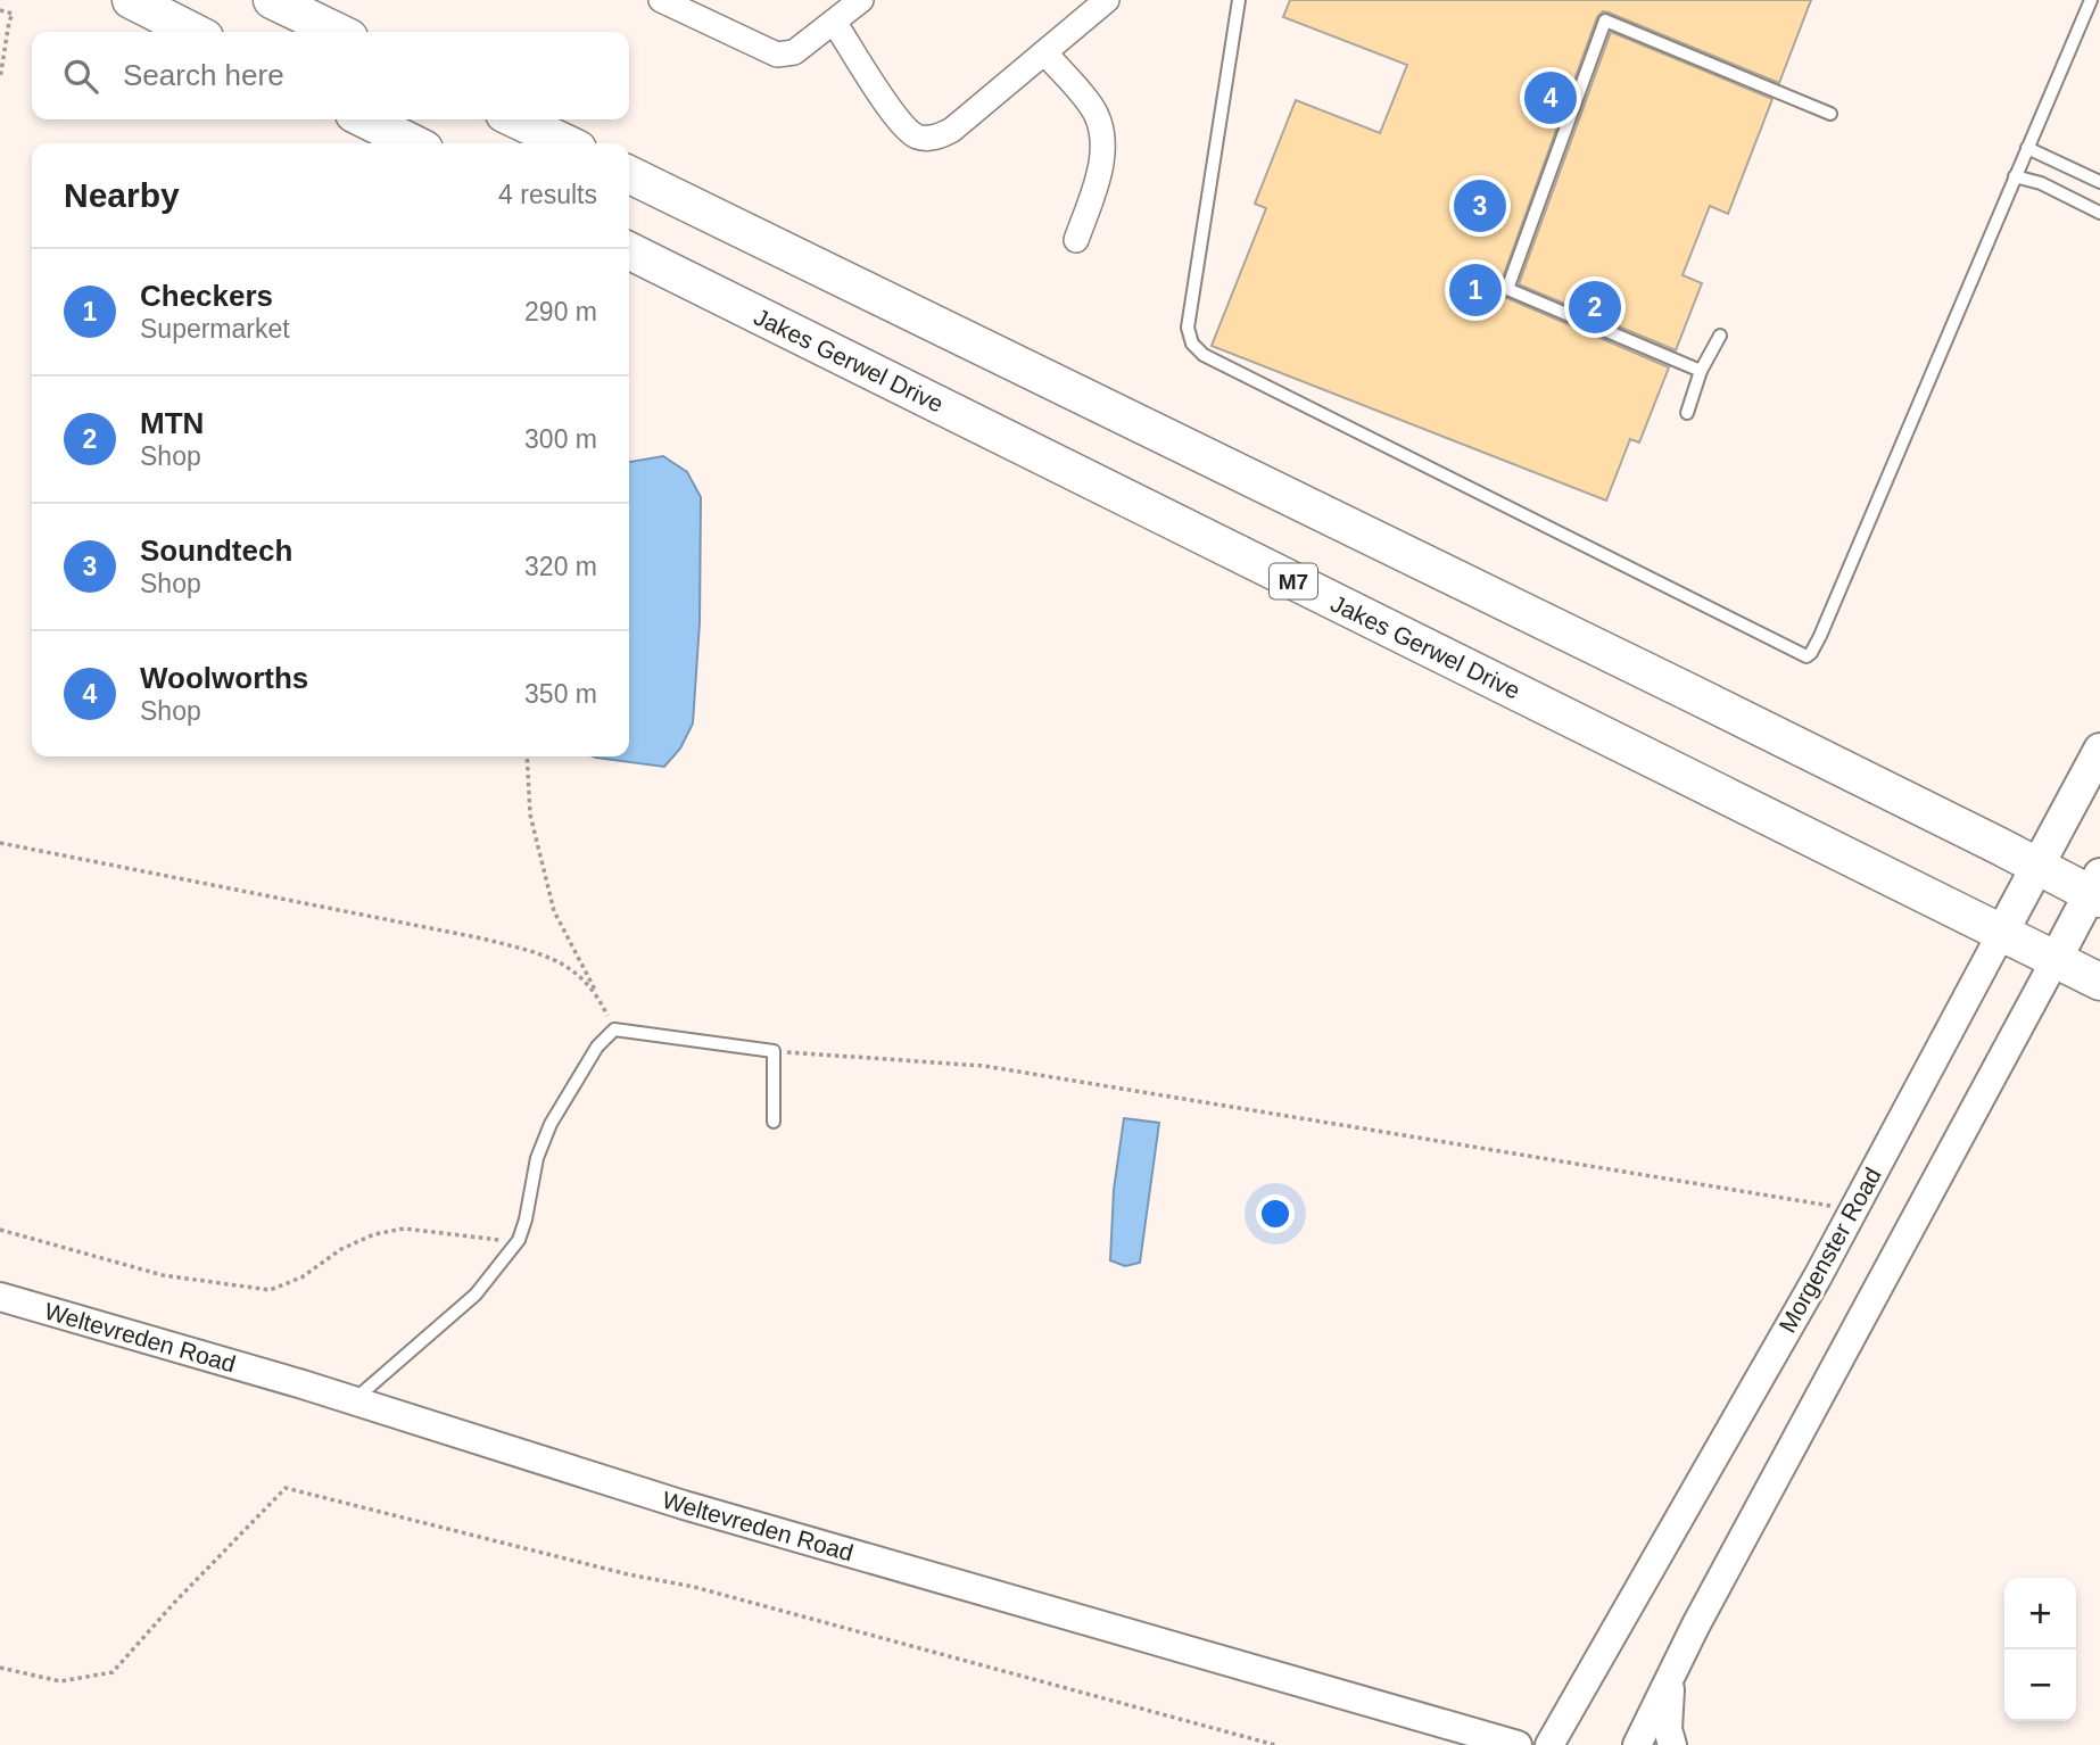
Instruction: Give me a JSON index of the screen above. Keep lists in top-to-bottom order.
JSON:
{
  "streets": {
    "main road": ["Jakes Gerwel Drive", "M7", "Morgenster Road"],
    "street": ["Weltevreden Road"]
  },
  "crossings": [
    ["Jakes Gerwel Drive", "Morgenster Road"]
  ],
  "page": {
    "search": "Search here",
    "pins": [
      "4",
      "3",
      "1",
      "2"
    ],
    "heading": ["Nearby", "4 results"],
    "list": [
      {
        "mark": "1",
        "name": "Checkers",
        "note": "Supermarket",
        "value": "290 m"
      },
      {
        "mark": "2",
        "name": "MTN",
        "note": "Shop",
        "value": "300 m"
      },
      {
        "mark": "3",
        "name": "Soundtech",
        "note": "Shop",
        "value": "320 m"
      },
      {
        "mark": "4",
        "name": "Woolworths",
        "note": "Shop",
        "value": "350 m"
      }
    ],
    "map_buttons": ["+", "−"]
  }
}
